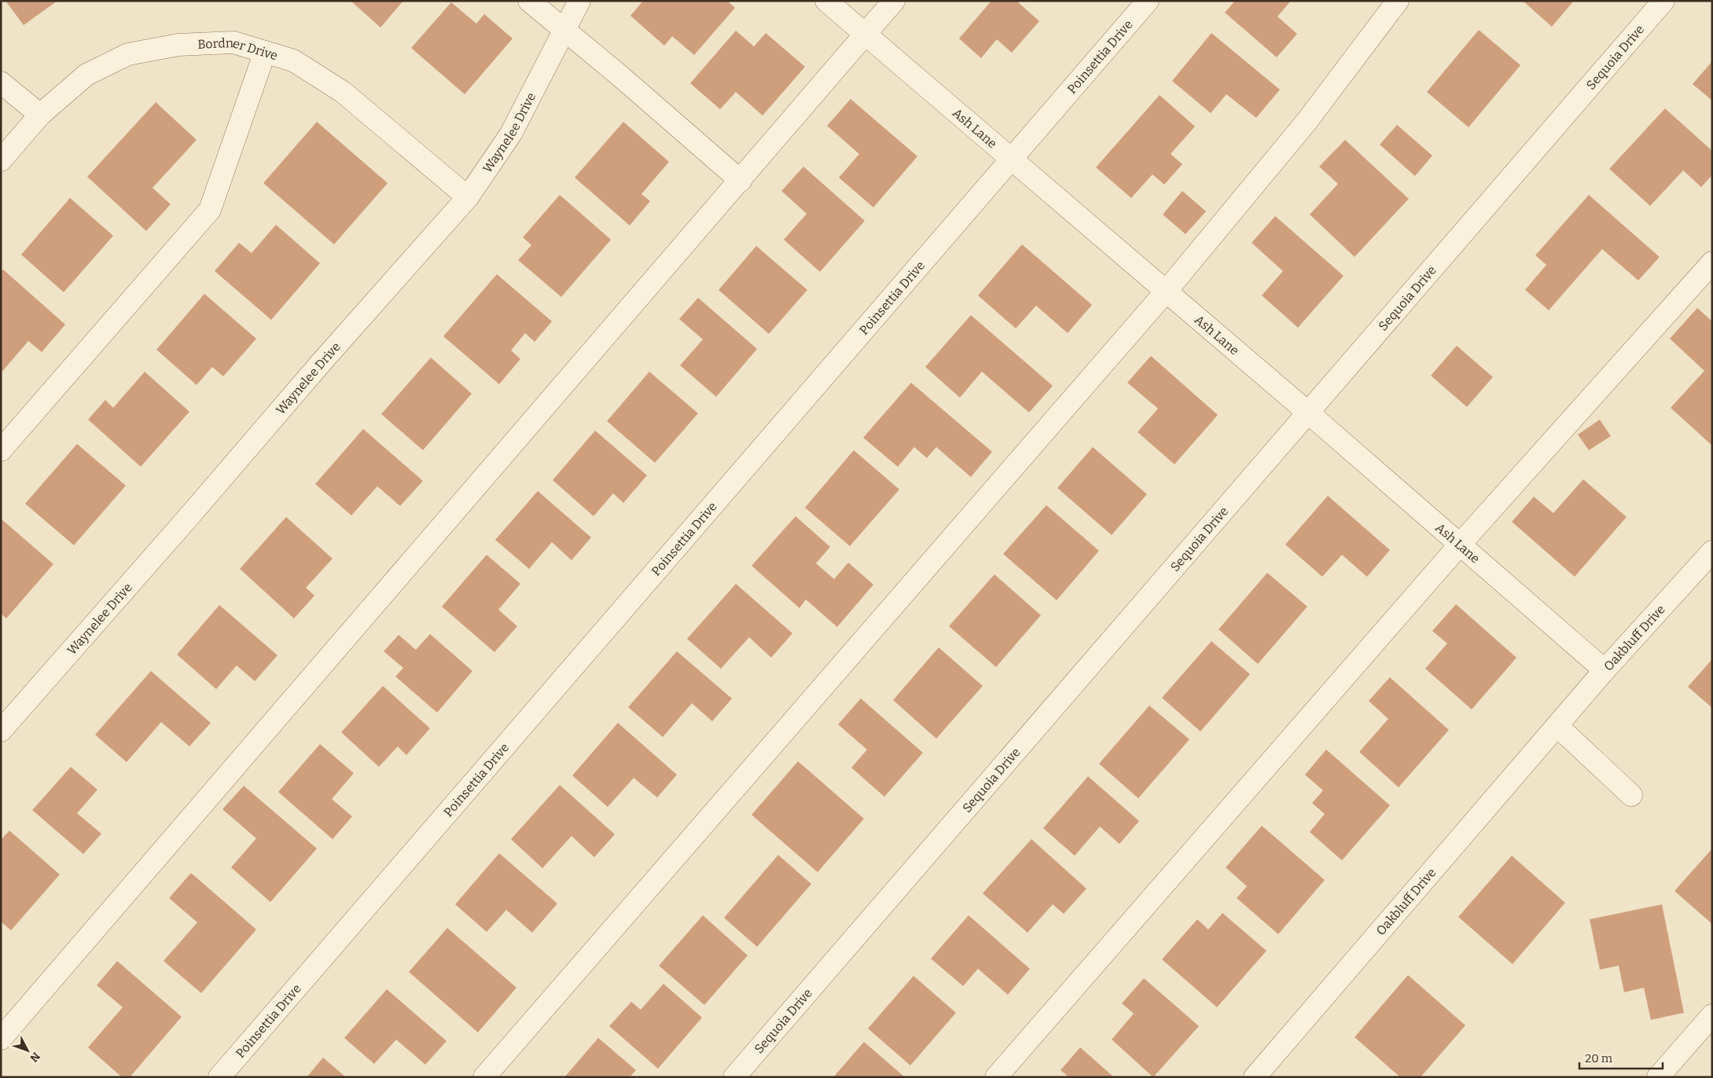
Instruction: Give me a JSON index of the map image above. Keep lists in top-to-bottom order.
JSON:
{
  "streets": {
    "street": [
      "Bordner Drive",
      "Sequoia Drive",
      "Poinsettia Drive",
      "Ash Lane",
      "Waynelee Drive",
      "Oakbluff Drive"
    ]
  },
  "crossings": [
    ["Bordner Drive", "Waynelee Drive"],
    ["Sequoia Drive", "Ash Lane"],
    ["Poinsettia Drive", "Ash Lane"],
    ["Ash Lane", "Oakbluff Drive"]
  ],
  "scale_bar": "20 m",
  "north": "bottom right"
}
